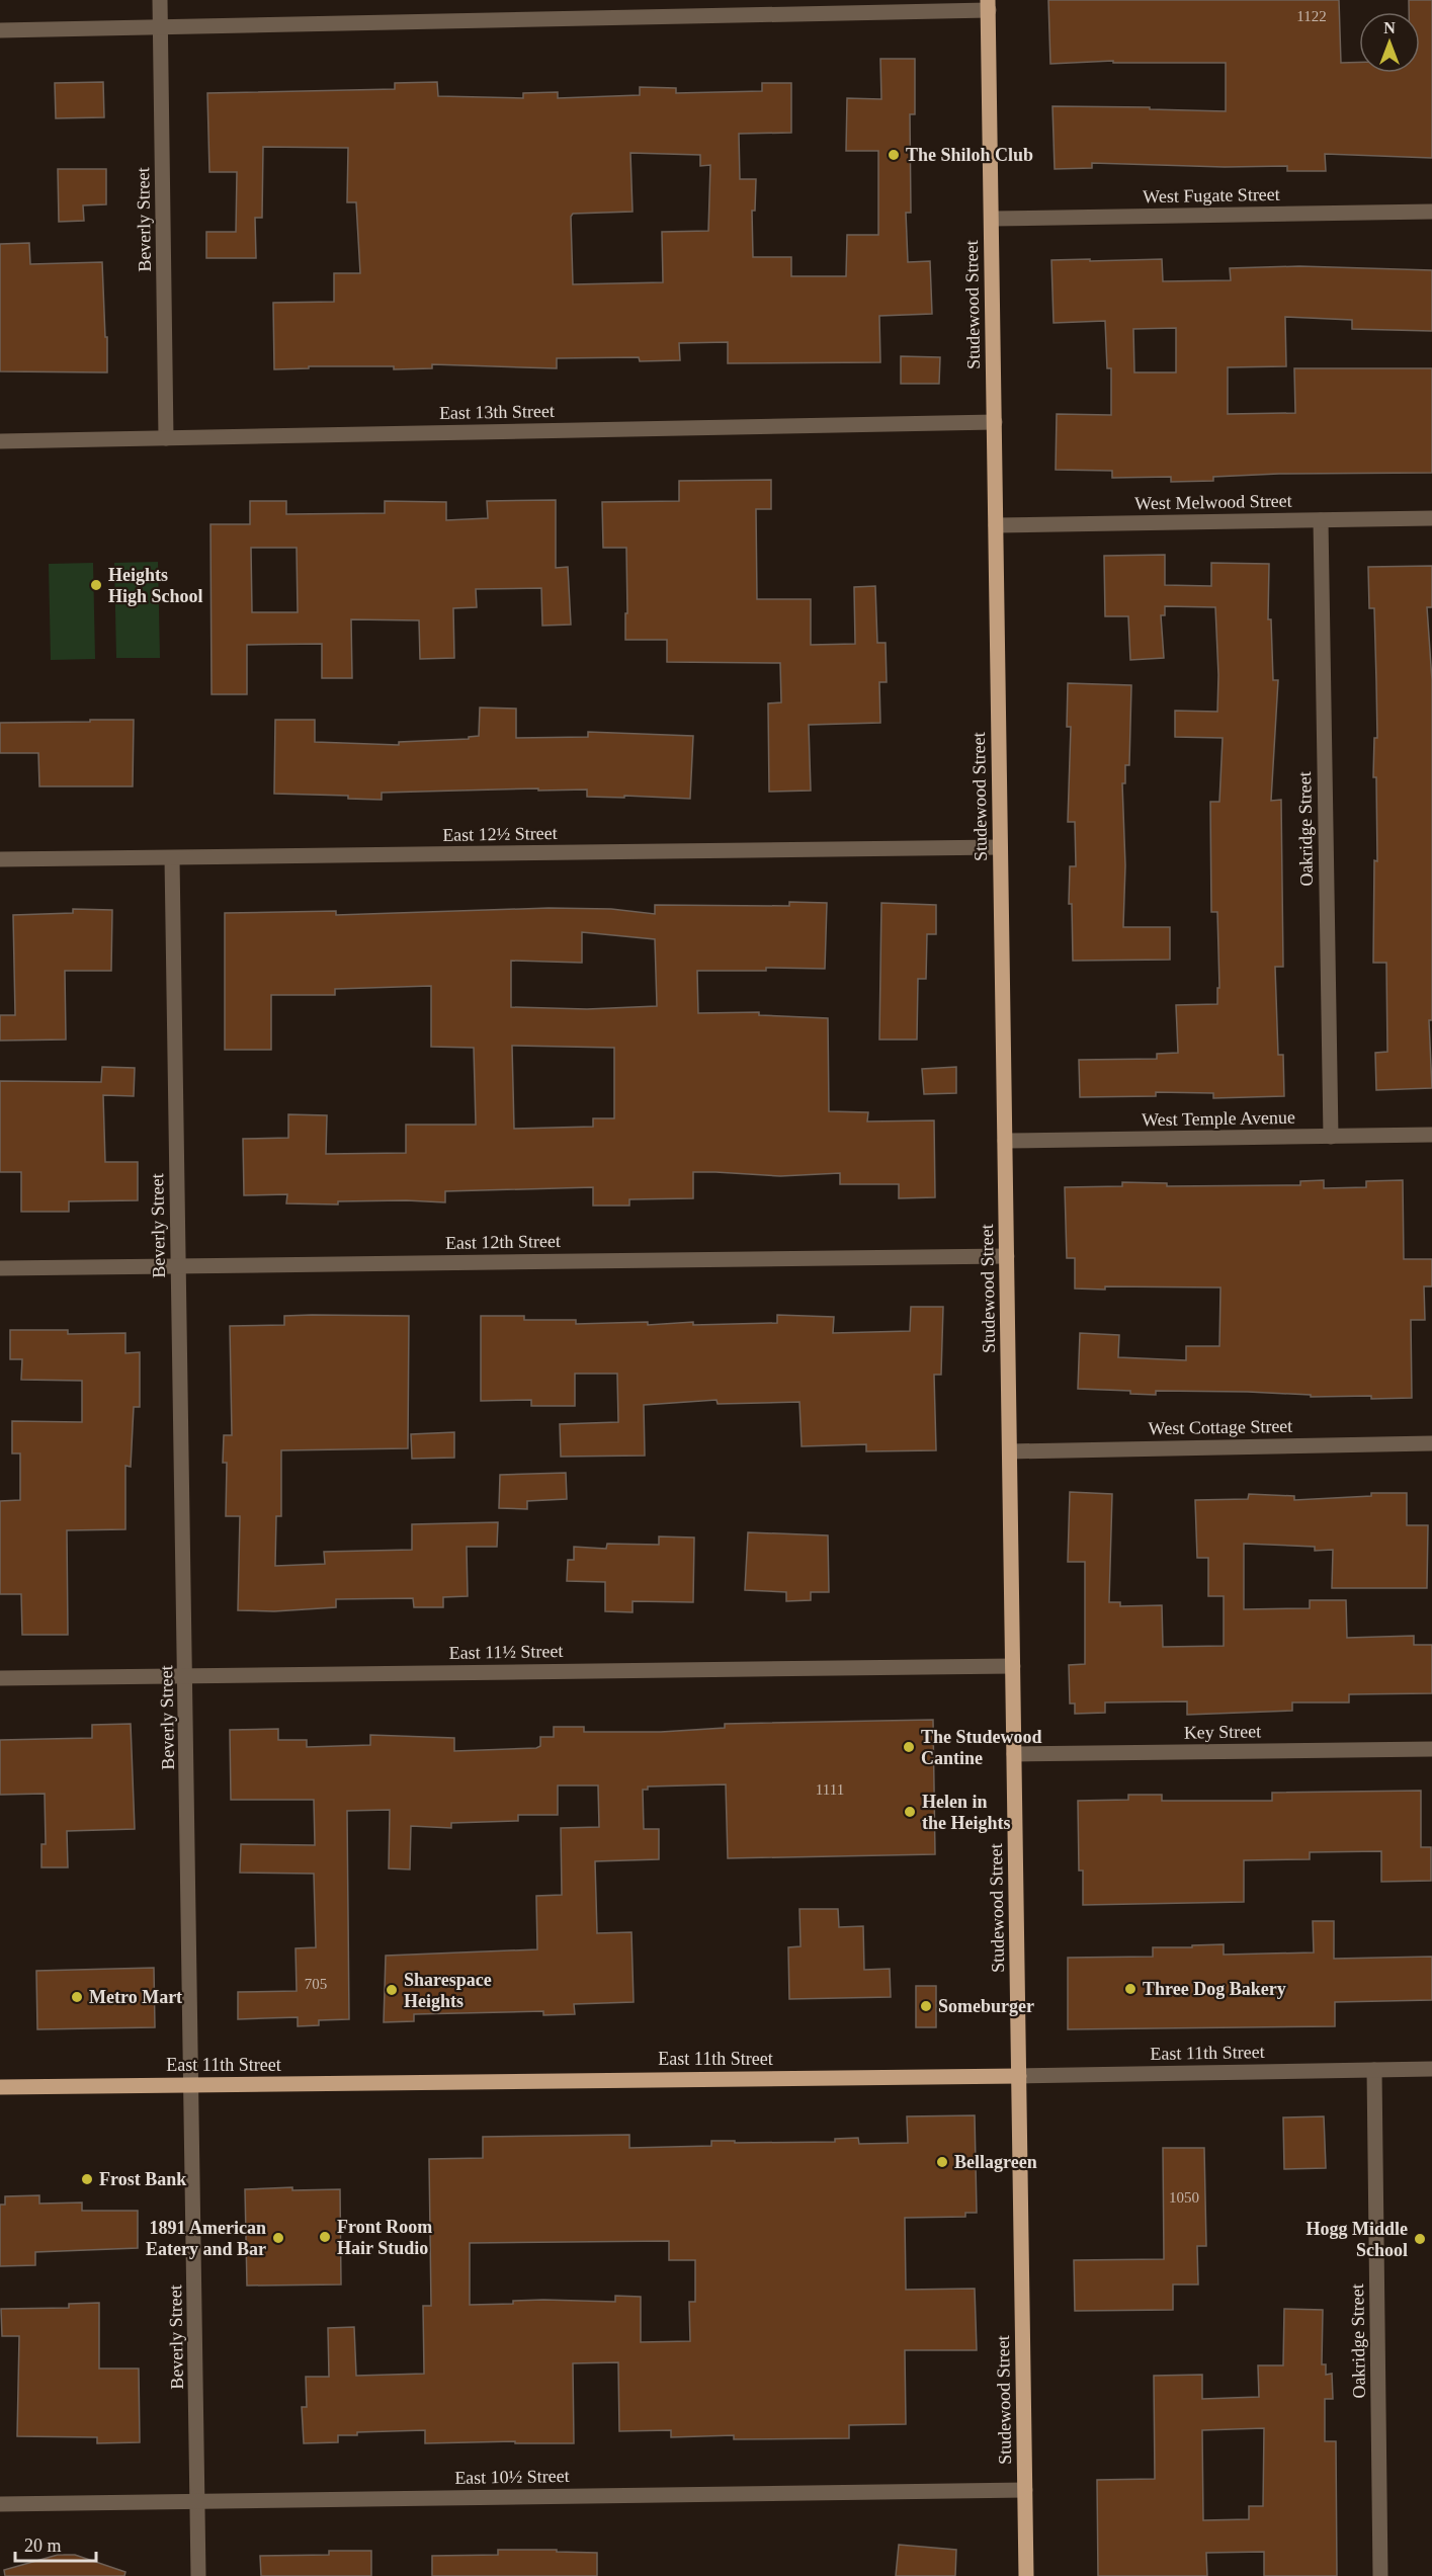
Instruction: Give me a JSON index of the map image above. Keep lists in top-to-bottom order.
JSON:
{
  "streets": {
    "main road": ["Studewood Street", "East 11th Street"],
    "street": [
      "West Fugate Street",
      "Beverly Street",
      "East 13th Street",
      "West Melwood Street",
      "Oakridge Street",
      "East 12½ Street",
      "West Temple Avenue",
      "East 12th Street",
      "West Cottage Street",
      "East 11½ Street",
      "Key Street",
      "East 10½ Street"
    ]
  },
  "crossings": [
    ["West Fugate Street", "Studewood Street"],
    ["Beverly Street", "East 13th Street"],
    ["Beverly Street", "East 12½ Street"],
    ["Beverly Street", "East 12th Street"],
    ["Beverly Street", "East 11½ Street"],
    ["Beverly Street", "East 11th Street"],
    ["Beverly Street", "East 10½ Street"],
    ["Studewood Street", "East 13th Street"],
    ["Studewood Street", "West Melwood Street"],
    ["Studewood Street", "East 12½ Street"],
    ["Studewood Street", "West Temple Avenue"],
    ["Studewood Street", "East 12th Street"],
    ["Studewood Street", "West Cottage Street"],
    ["Studewood Street", "East 11½ Street"],
    ["Studewood Street", "Key Street"],
    ["Studewood Street", "East 11th Street"],
    ["Studewood Street", "East 10½ Street"],
    ["West Melwood Street", "Oakridge Street"],
    ["Oakridge Street", "West Temple Avenue"],
    ["Oakridge Street", "East 11th Street"]
  ],
  "places": [
    "The Shiloh Club",
    "Heights High School",
    "The Studewood Cantine",
    "Helen in the Heights",
    "Three Dog Bakery",
    "Sharespace Heights",
    "Metro Mart",
    "Someburger",
    "Bellagreen",
    "Frost Bank",
    "Front Room Hair Studio",
    "1891 American Eatery and Bar",
    "Hogg Middle School"
  ],
  "house_numbers": [
    "1122",
    "1111",
    "705",
    "1050"
  ],
  "scale_bar": "20 m",
  "north": "top"
}
